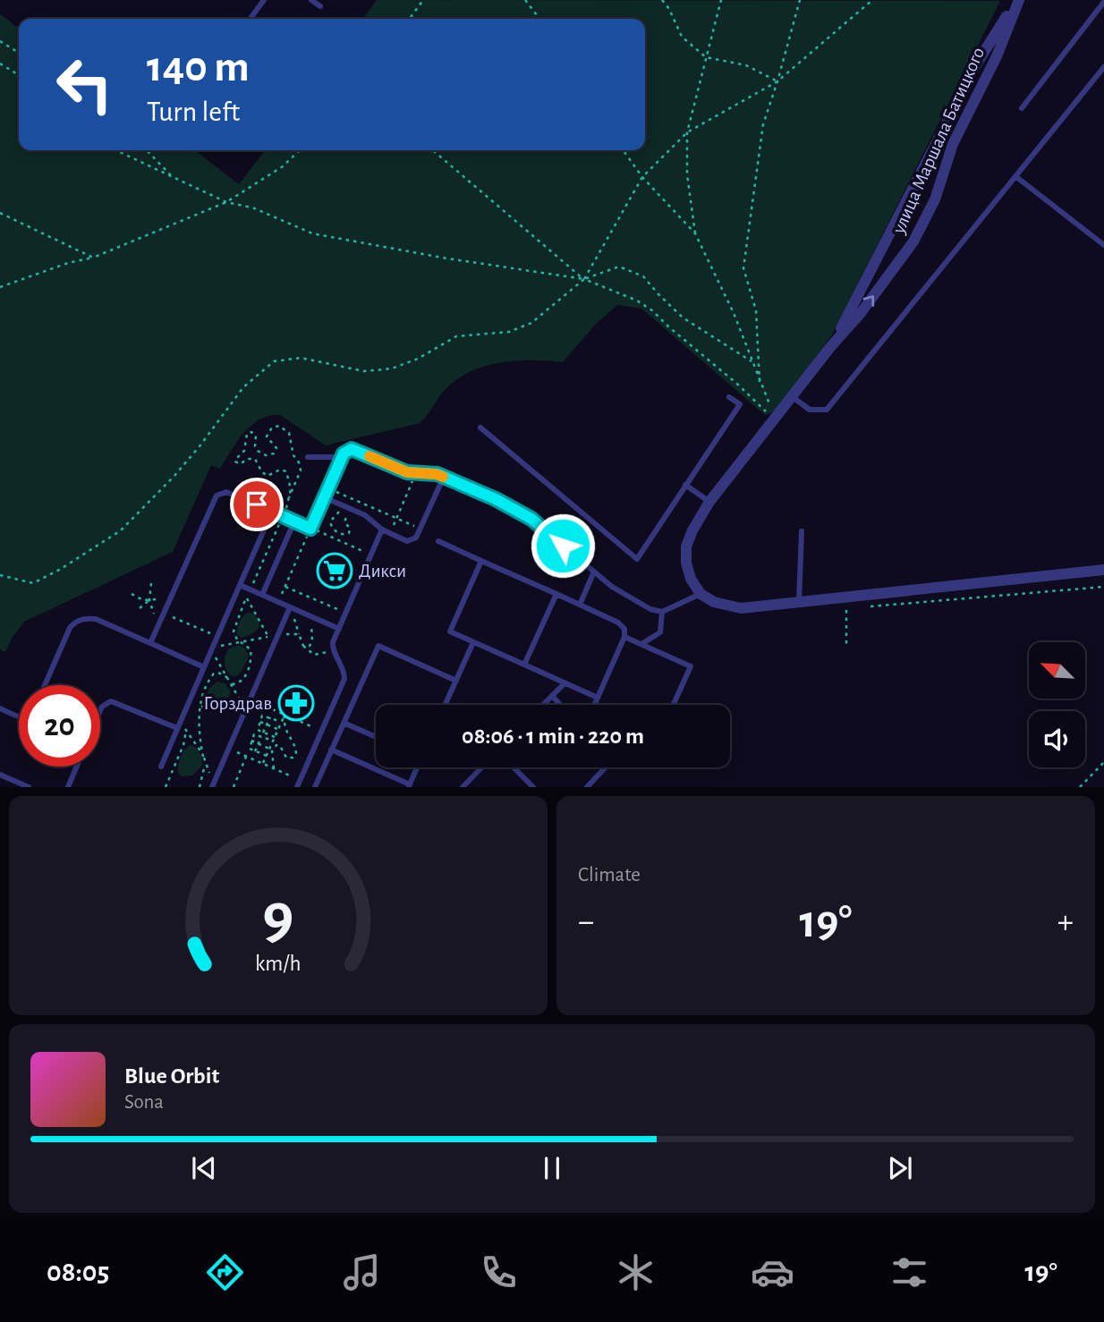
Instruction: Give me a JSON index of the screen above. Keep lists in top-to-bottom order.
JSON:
{
  "streets": {
    "street": ["улица Маршала Батицкого"]
  },
  "places": {
    "supermarket": ["Дикси"],
    "pharmacy": ["Горздрав"]
  },
  "north": "top left",
  "page": {
    "turn": ["140 m", "Turn left"],
    "limit": "20",
    "trip": "08:06 · 1 min · 220 m",
    "tile": "Climate",
    "heat": ["−", "19°", "+"],
    "song": ["Blue Orbit", "Sona"],
    "tabs": ["08:05", "19°"],
    "gauge": ["9", "km/h"]
  }
}
